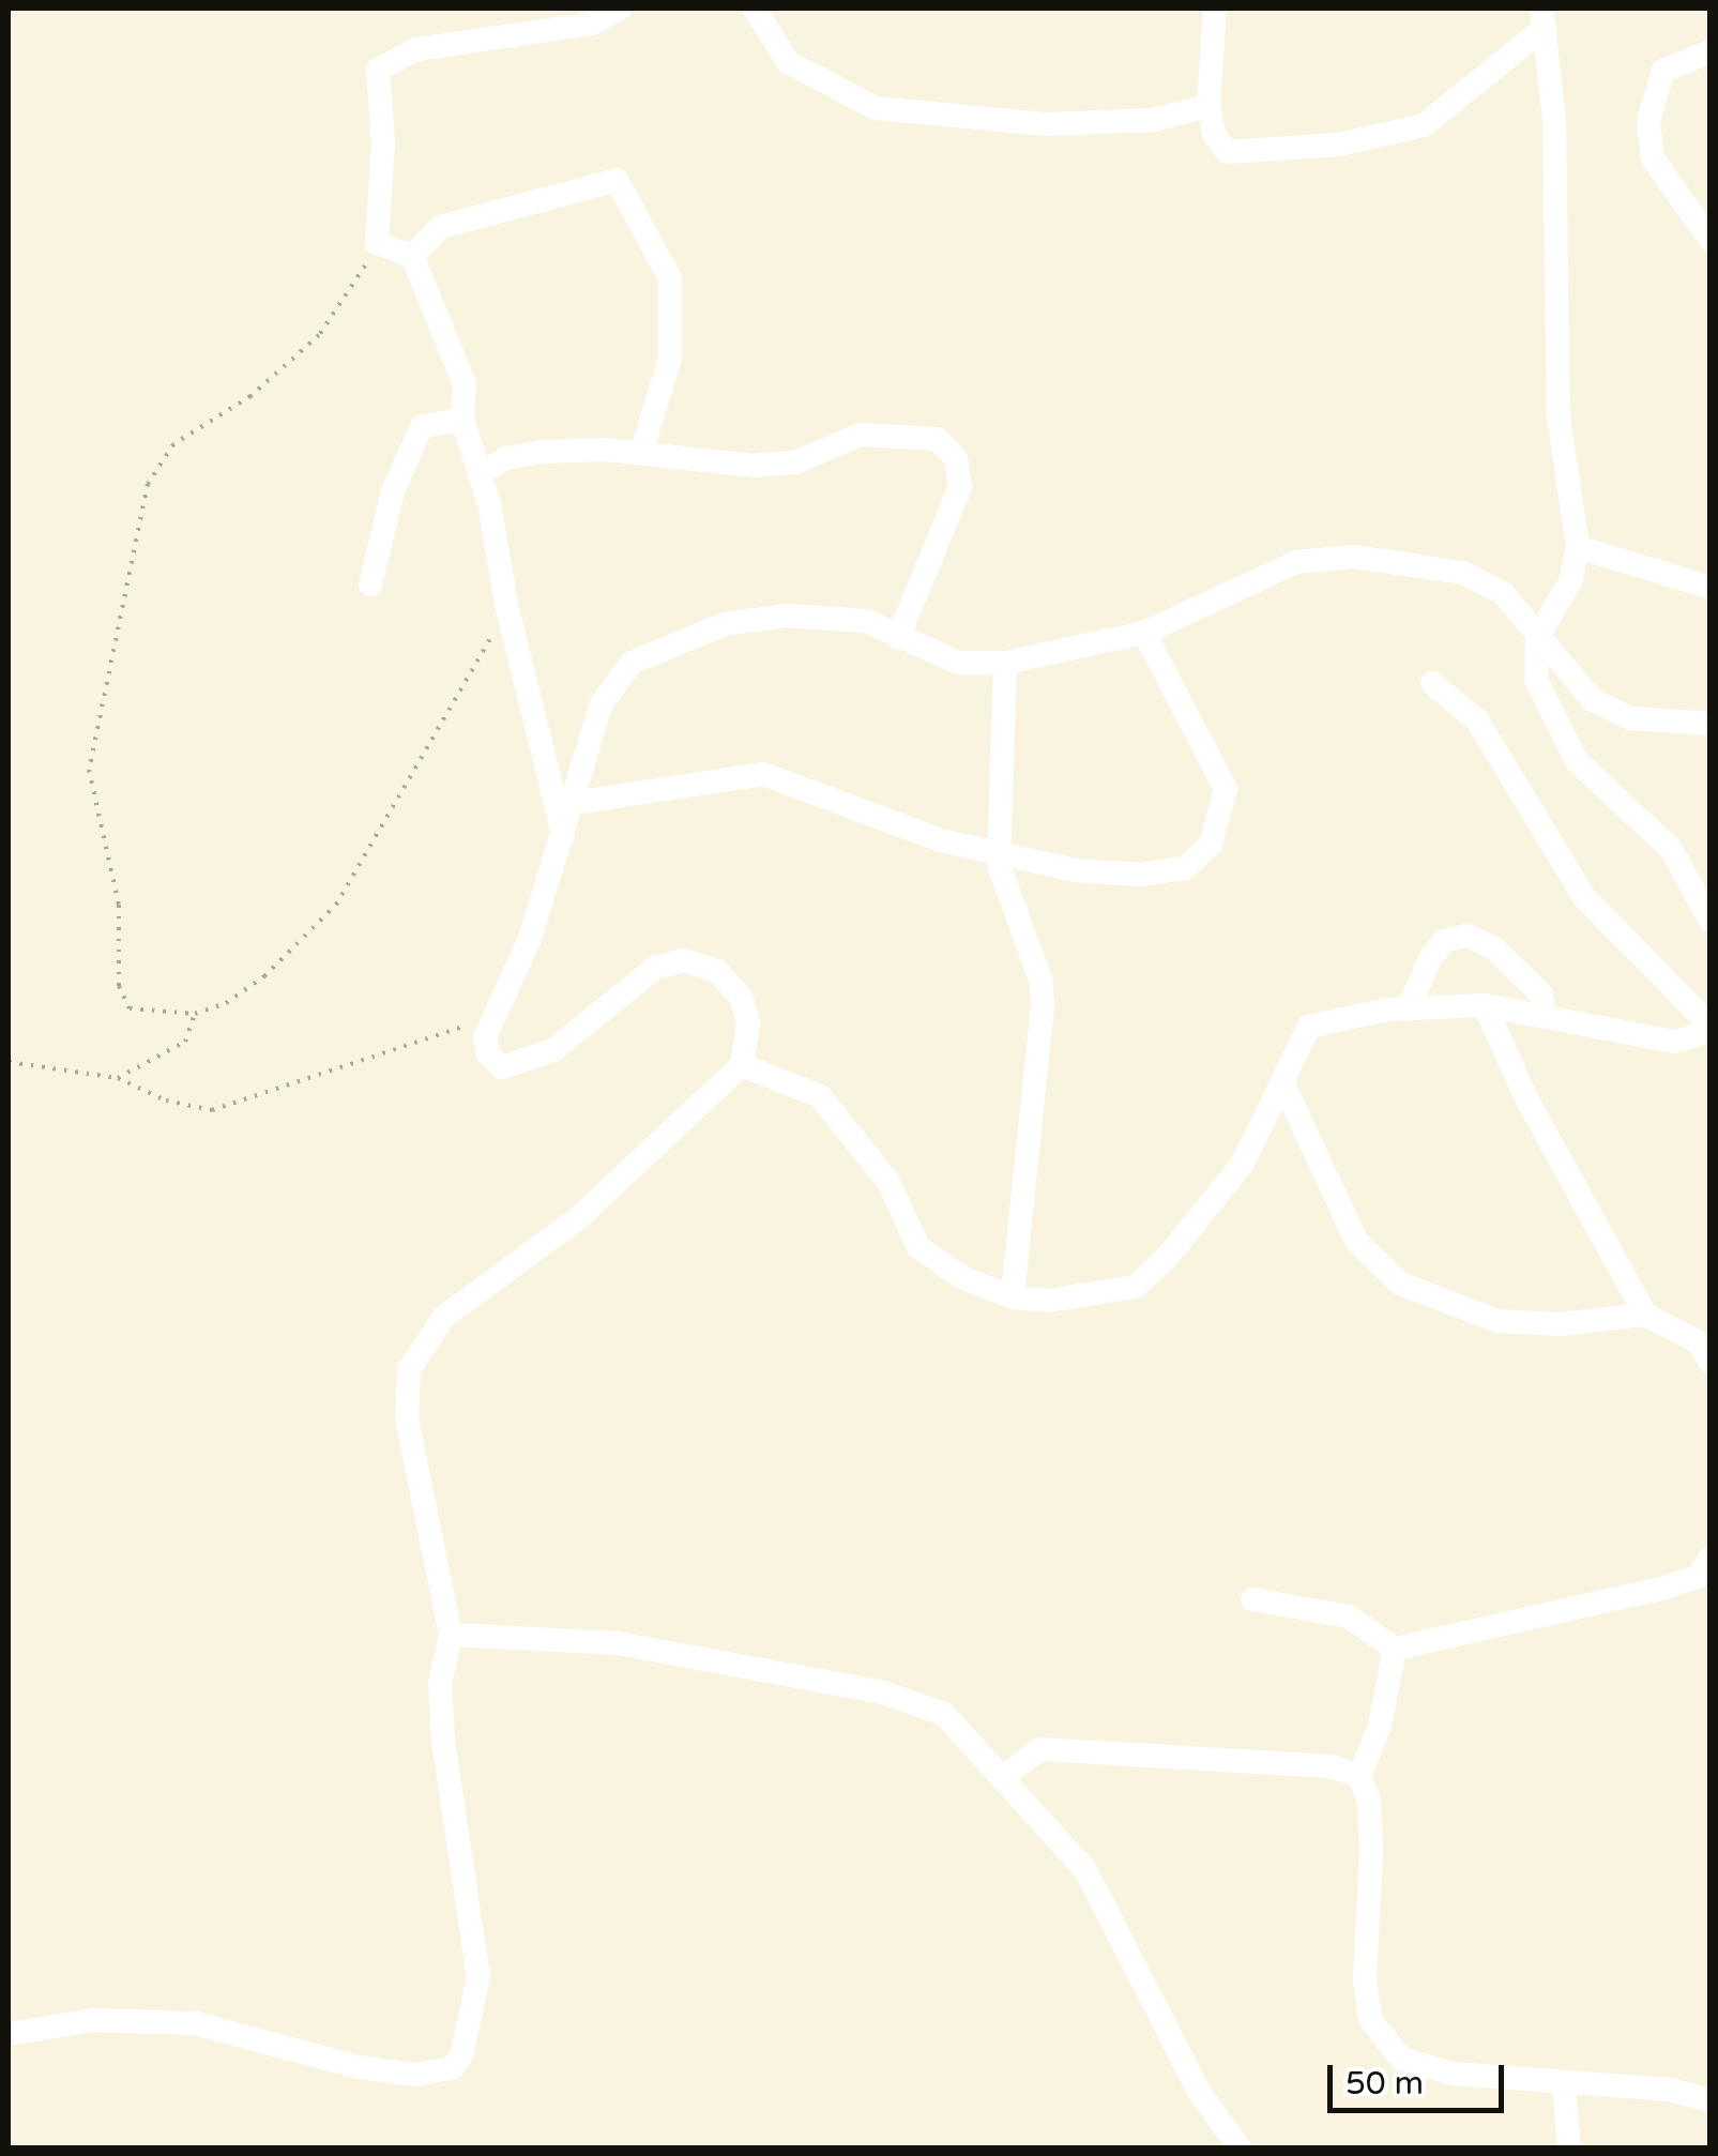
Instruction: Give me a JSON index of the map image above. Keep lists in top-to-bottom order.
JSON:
{
  "scale_bar": "50 m"
}
